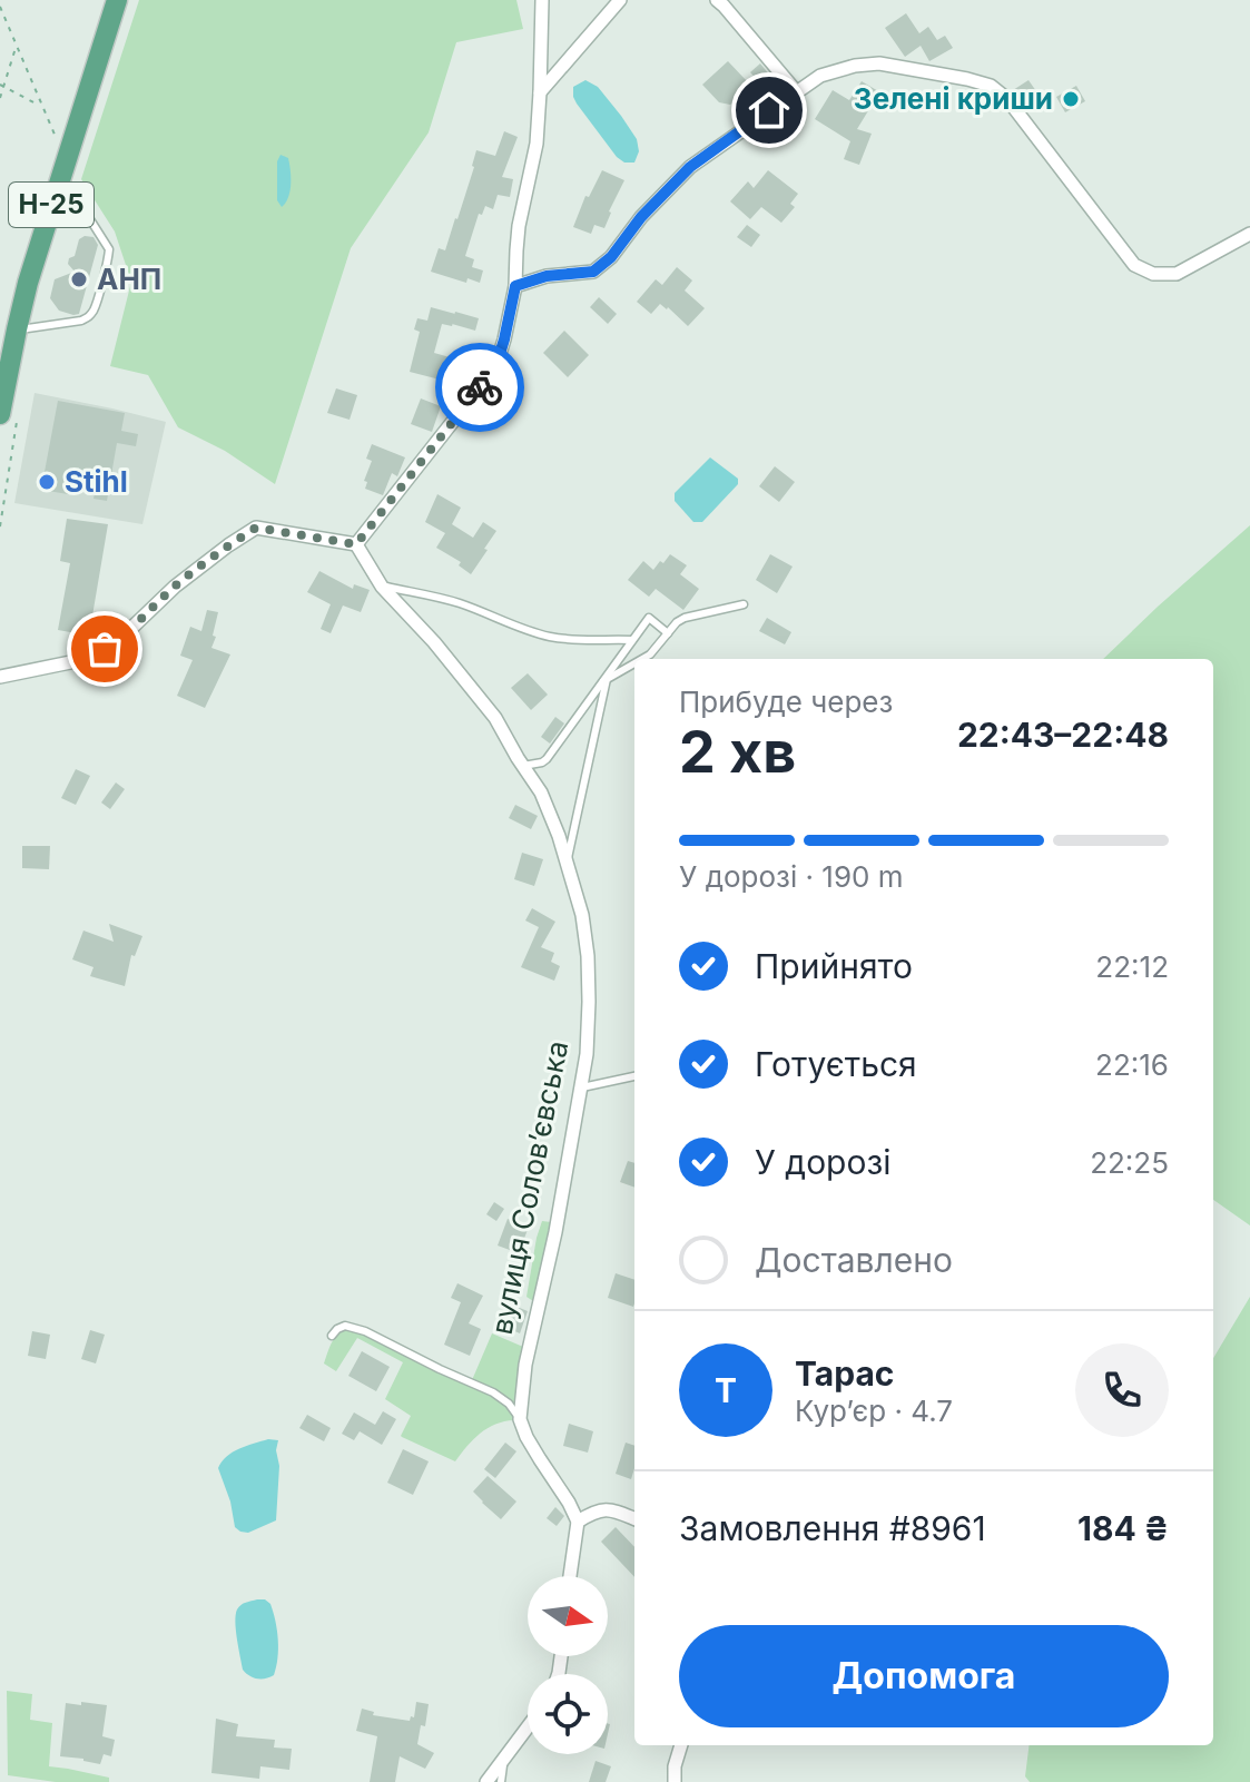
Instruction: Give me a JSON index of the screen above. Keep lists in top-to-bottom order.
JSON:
{
  "streets": {
    "main road": ["Н-25"],
    "street": ["вулиця Соловʼєвська"]
  },
  "places": ["Зелені криши", "АНП", "Stihl"],
  "north": "right",
  "page": {
    "heading": ["2 хв", "Прибуде через", "22:43–22:48"],
    "panel": [
      "Тарас",
      "Кур’єр · 4.7",
      "Замовлення #8961",
      "184 ₴"
    ],
    "bar": "У дорозі · 190 m",
    "list": [
      ["Прийнято", "22:12"],
      ["Готується", "22:16"],
      ["У дорозі", "22:25"],
      "Доставлено"
    ],
    "round": "Т",
    "buttons": "Допомога"
  }
}
